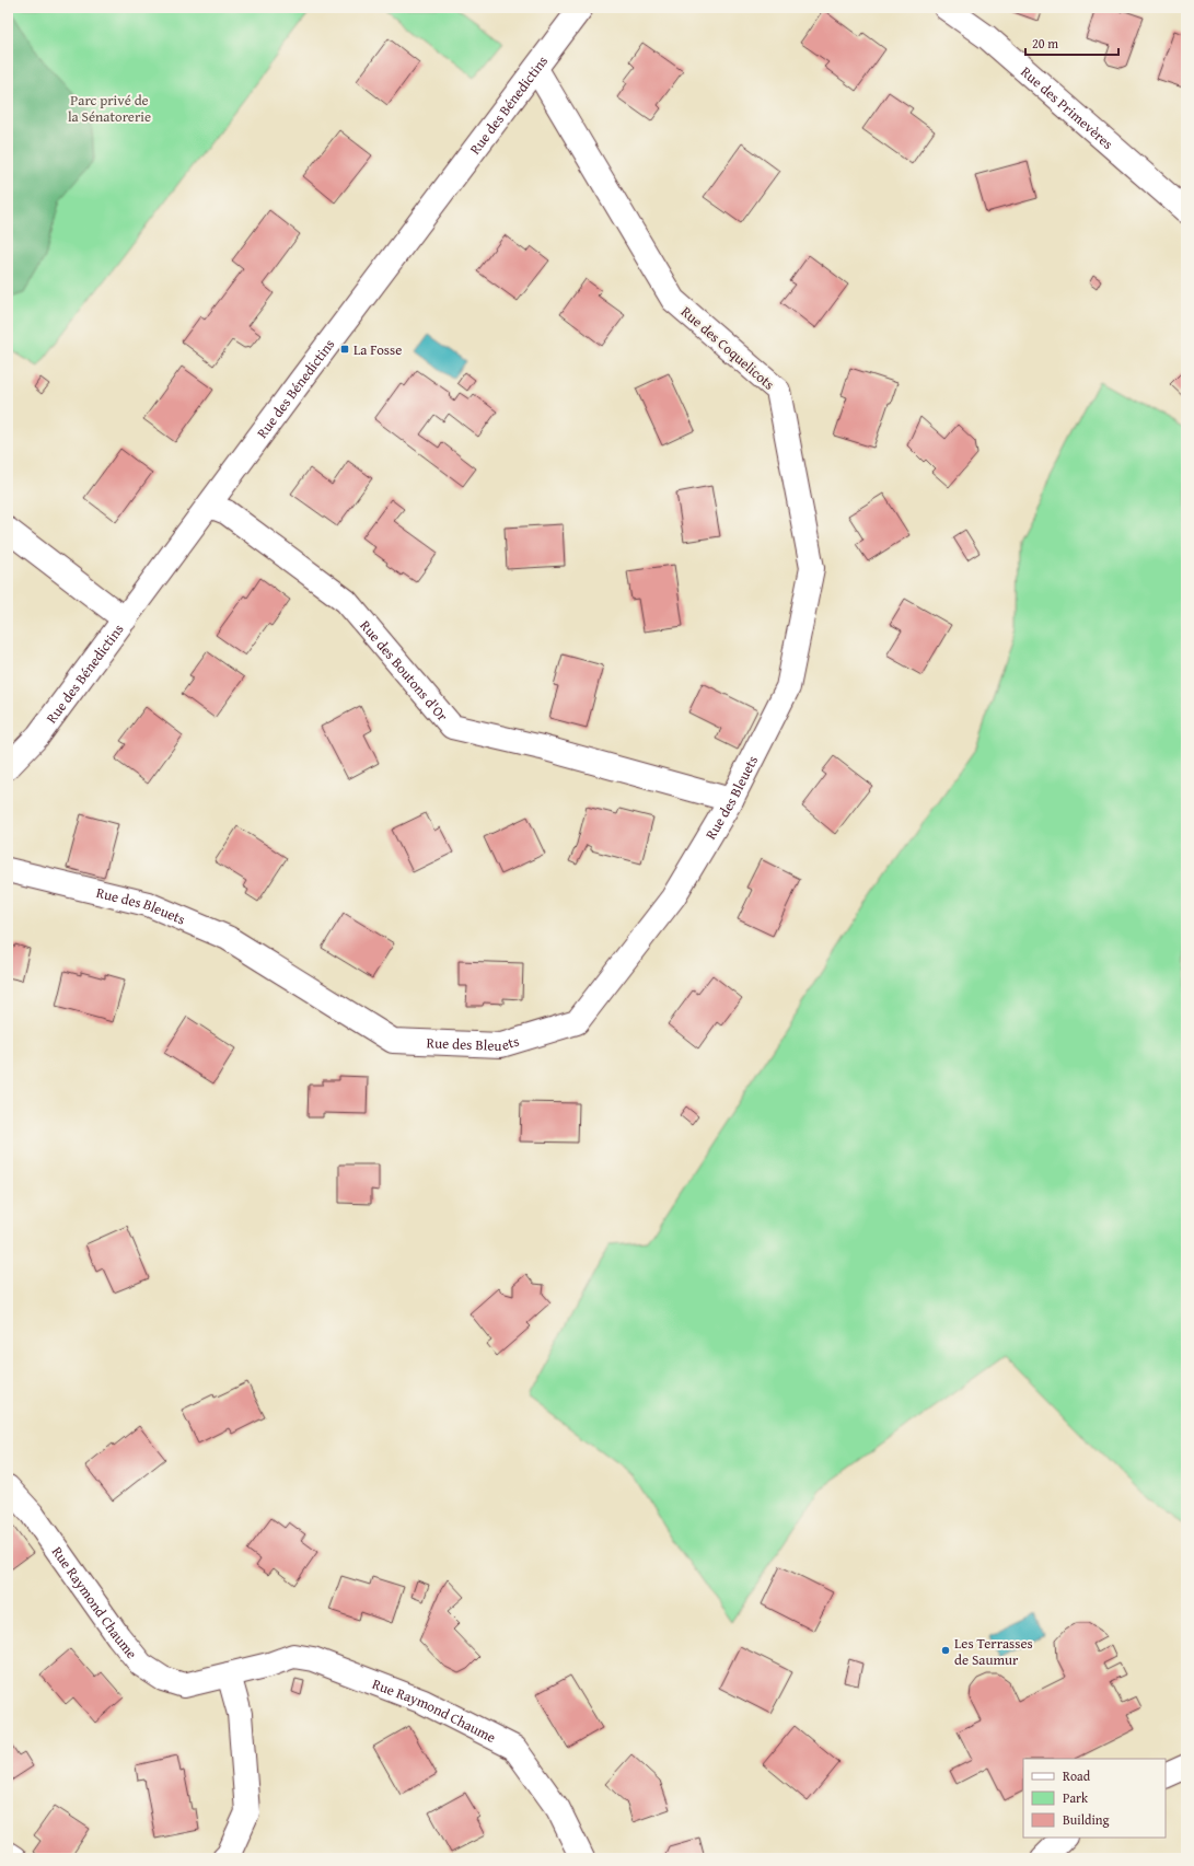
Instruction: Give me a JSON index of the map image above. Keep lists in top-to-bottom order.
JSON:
{
  "streets": {
    "street": [
      "Rue des Bénedictins",
      "Rue des Primevères",
      "Rue des Coquelicots",
      "Rue des Boutons d'Or",
      "Rue des Bleuets",
      "Rue Raymond Chaume"
    ]
  },
  "crossings": [
    ["Rue des Bénedictins", "Rue des Coquelicots"],
    ["Rue des Bénedictins", "Rue des Boutons d'Or"],
    ["Rue des Coquelicots", "Rue des Bleuets"],
    ["Rue des Boutons d'Or", "Rue des Bleuets"]
  ],
  "parks": ["Parc privé de la Sénatorerie"],
  "places": {
    "transit": ["La Fosse"],
    "other": ["Les Terrasses de Saumur"]
  },
  "legend": ["Road", "Park", "Building"],
  "scale_bar": "20 m"
}
